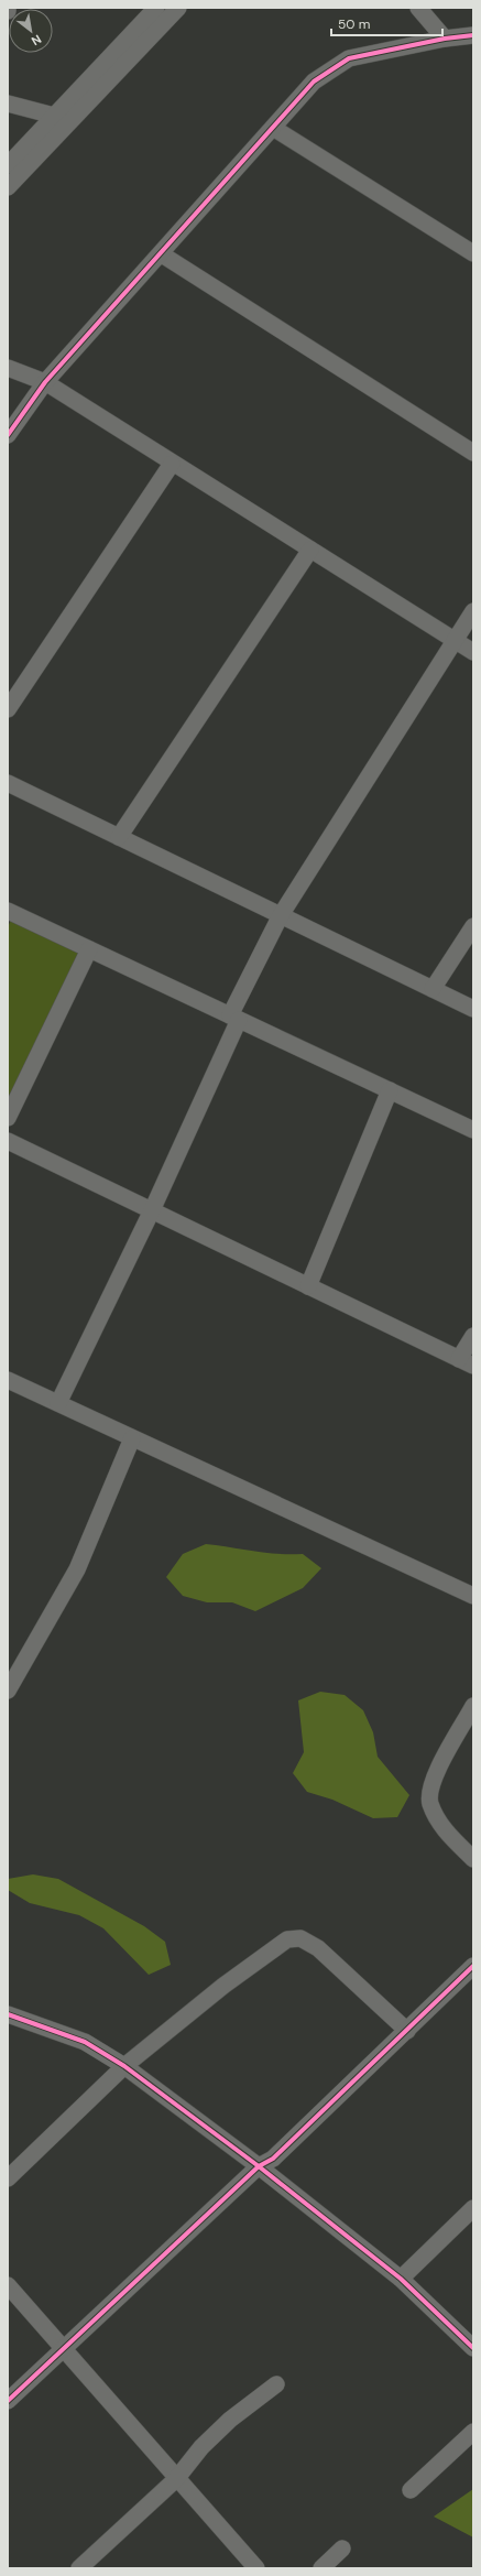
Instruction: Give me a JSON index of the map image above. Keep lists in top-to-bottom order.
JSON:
{
  "scale_bar": "50 m",
  "north": "bottom right"
}
